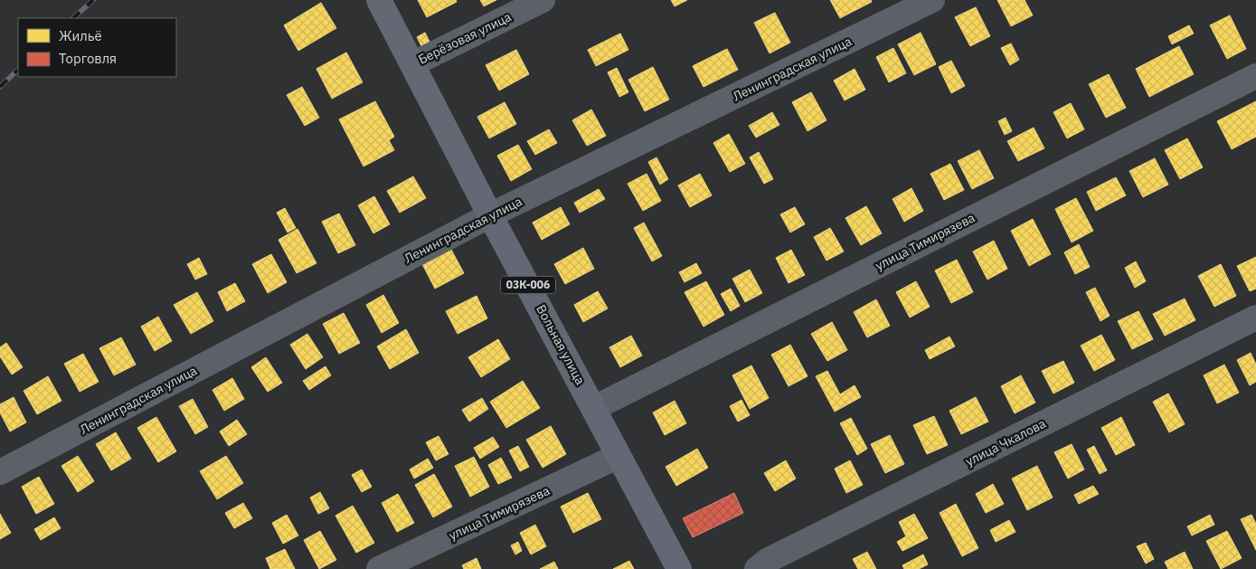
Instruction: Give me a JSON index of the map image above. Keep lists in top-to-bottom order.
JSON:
{
  "streets": {
    "main road": ["03К-006", "Вольная улица"],
    "street": [
      "Берёзовая улица",
      "Ленинградская улица",
      "улица Тимирязева",
      "улица Чкалова"
    ]
  },
  "crossings": [
    ["Берёзовая улица", "Вольная улица"],
    ["Ленинградская улица", "Вольная улица"],
    ["улица Тимирязева", "Вольная улица"]
  ],
  "legend": ["Жильё", "Торговля"]
}
